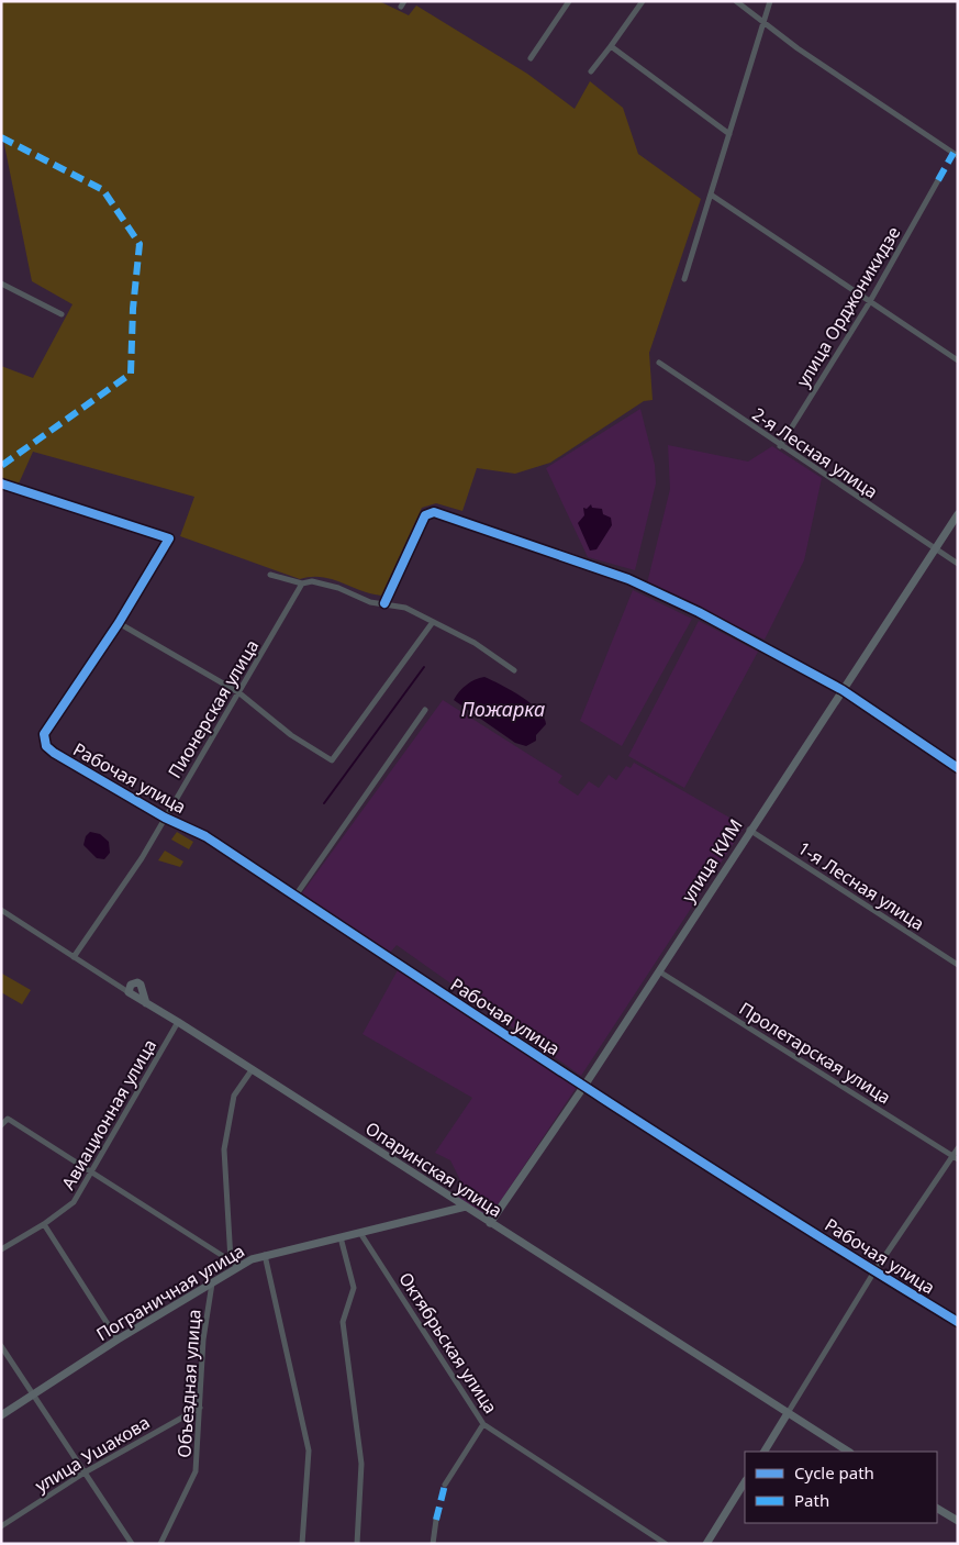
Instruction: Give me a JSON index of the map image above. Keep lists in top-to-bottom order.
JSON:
{
  "streets": {
    "main road": ["улица КИМ", "Опаринская улица", "Пограничная улица"],
    "street": [
      "улица Орджоникидзе",
      "2-я Лесная улица",
      "Пионерская улица",
      "Рабочая улица",
      "1-я Лесная улица",
      "Пролетарская улица",
      "Авиационная улица",
      "Октябрьская улица",
      "Объездная улица",
      "улица Ушакова"
    ]
  },
  "crossings": [
    ["улица Орджоникидзе", "2-я Лесная улица"],
    ["2-я Лесная улица", "улица КИМ"],
    ["Пионерская улица", "Рабочая улица"],
    ["Пионерская улица", "Опаринская улица"],
    ["Рабочая улица", "улица КИМ"],
    ["улица КИМ", "1-я Лесная улица"],
    ["улица КИМ", "Пролетарская улица"],
    ["улица КИМ", "Опаринская улица"],
    ["Авиационная улица", "Опаринская улица"],
    ["Опаринская улица", "Пограничная улица"],
    ["Пограничная улица", "Октябрьская улица"],
    ["Пограничная улица", "Объездная улица"],
    ["Объездная улица", "улица Ушакова"]
  ],
  "water": ["Пожарка"],
  "legend": ["Cycle path", "Path"]
}
